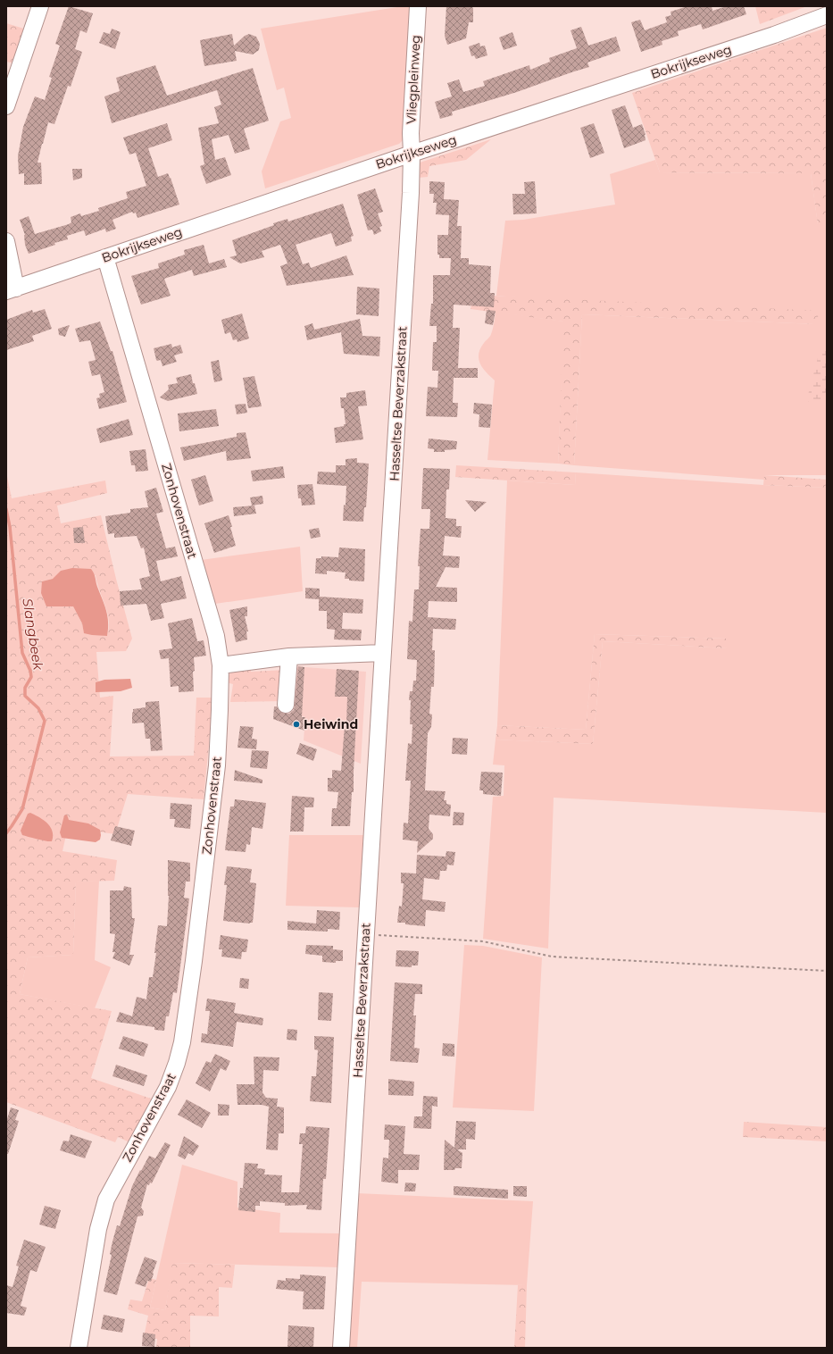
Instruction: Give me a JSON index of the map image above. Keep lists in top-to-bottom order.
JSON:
{
  "streets": {
    "street": [
      "Bokrijkseweg",
      "Vliegpleinweg",
      "Hasseltse Beverzakstraat",
      "Zonhovenstraat"
    ]
  },
  "crossings": [
    ["Bokrijkseweg", "Vliegpleinweg"],
    ["Bokrijkseweg", "Hasseltse Beverzakstraat"],
    ["Bokrijkseweg", "Zonhovenstraat"],
    ["Vliegpleinweg", "Hasseltse Beverzakstraat"]
  ],
  "water": ["Slangbeek"],
  "places": ["Heiwind"]
}
